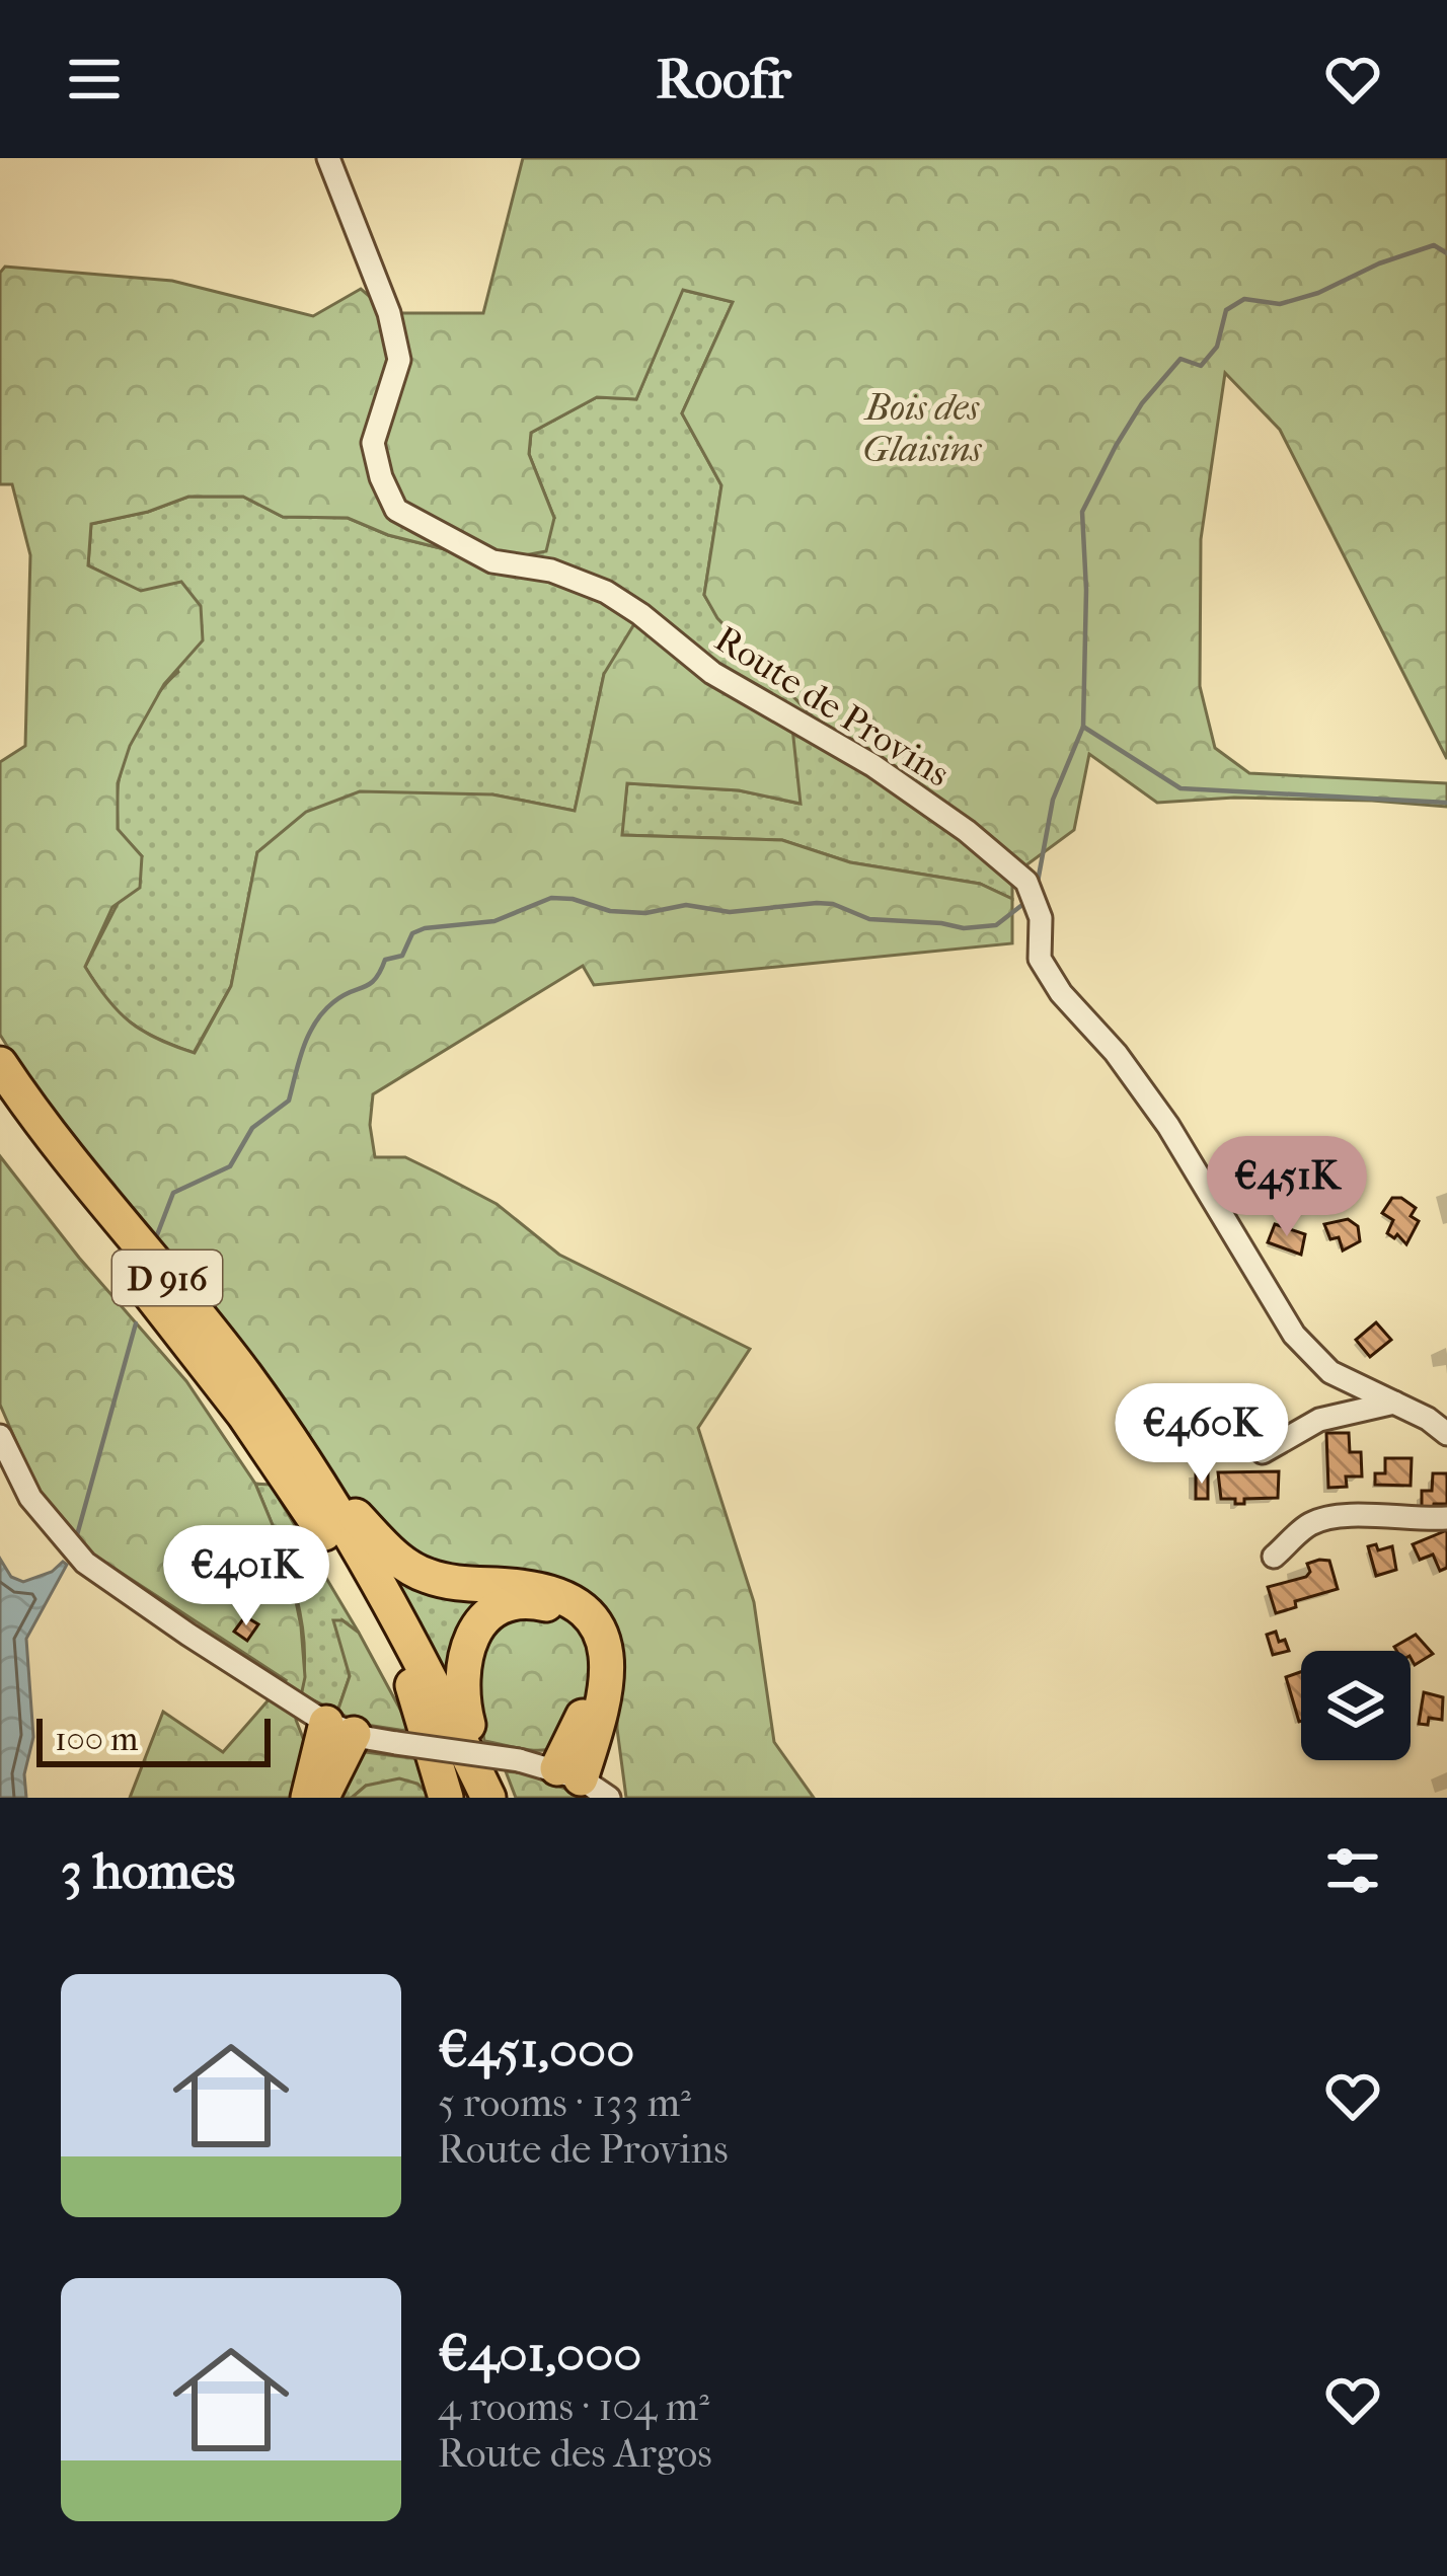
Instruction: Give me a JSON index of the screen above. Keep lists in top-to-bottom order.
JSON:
{
  "streets": {
    "highway": ["D 916"],
    "street": ["Route de Provins"]
  },
  "parks": ["Bois des Glaisins"],
  "scale_bar": "100 m",
  "page": {
    "header": "Roofr",
    "price": ["€451K", "€460K", "€401K"],
    "scale": "100 m",
    "heading": "3 homes",
    "list": [
      {
        "name": "€451,000",
        "note": "5 rooms · 133 m² · Route de Provins"
      },
      {
        "name": "€401,000",
        "note": "4 rooms · 104 m² · Route des Argos"
      }
    ]
  }
}
